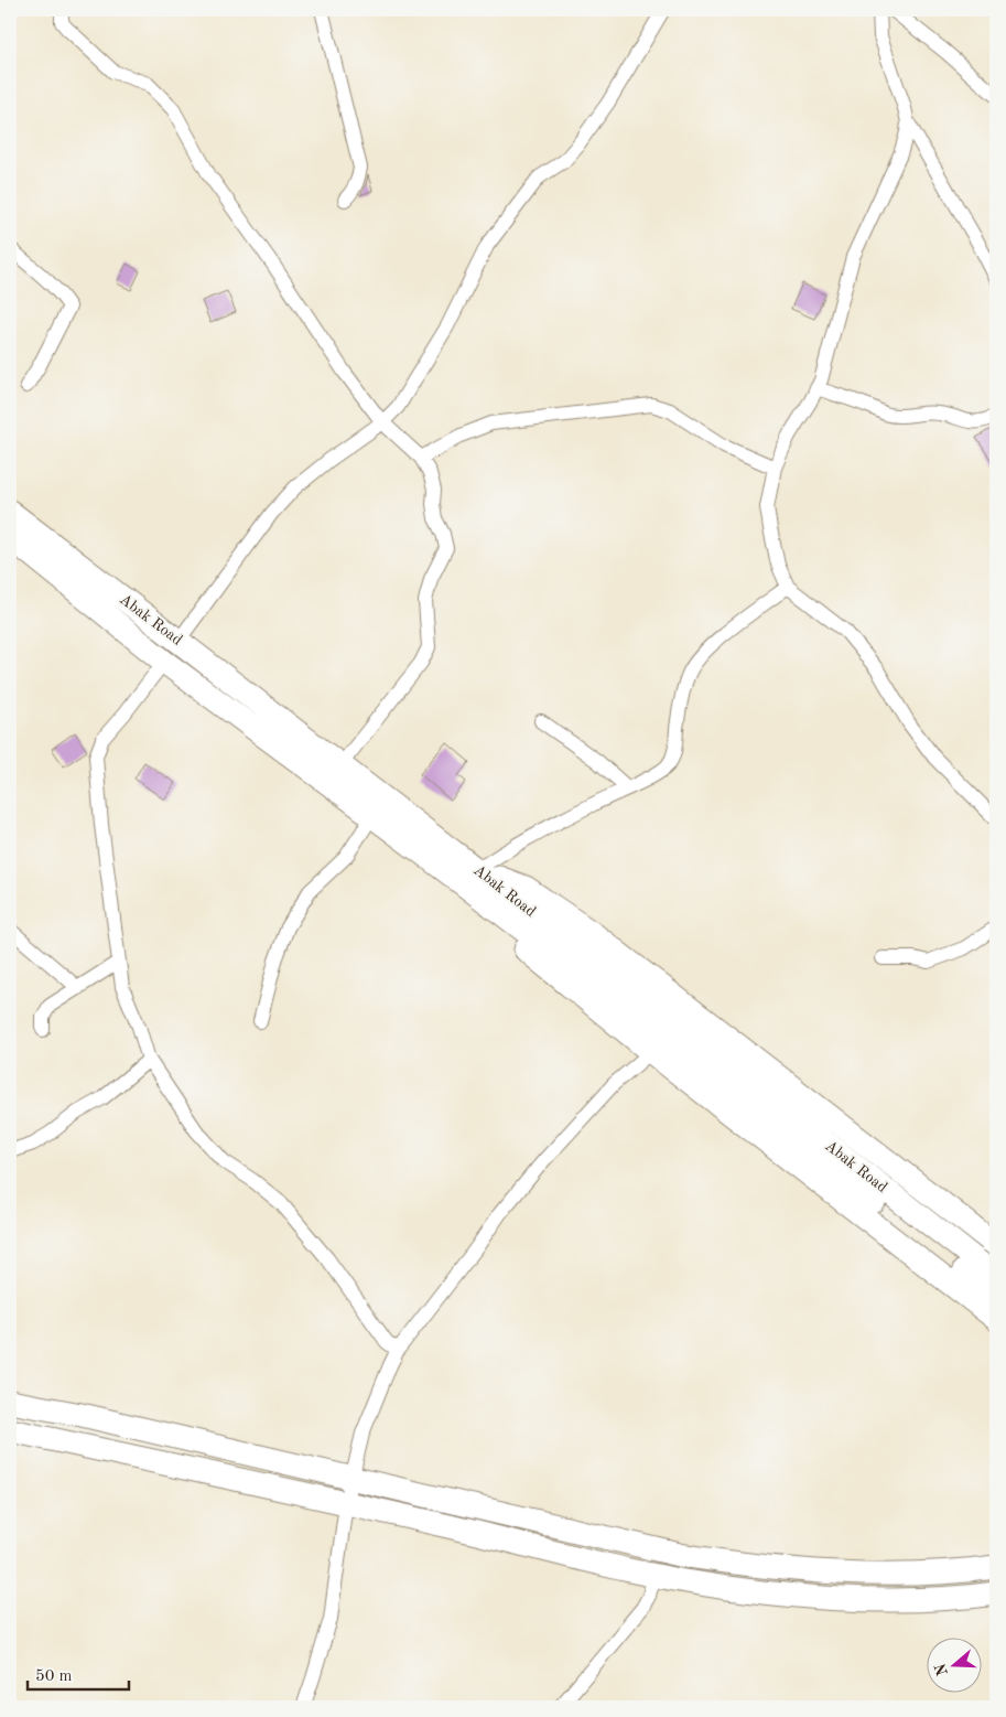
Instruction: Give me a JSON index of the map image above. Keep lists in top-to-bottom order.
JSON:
{
  "streets": {
    "highway": ["Abak Road"]
  },
  "scale_bar": "50 m",
  "north": "left"
}
